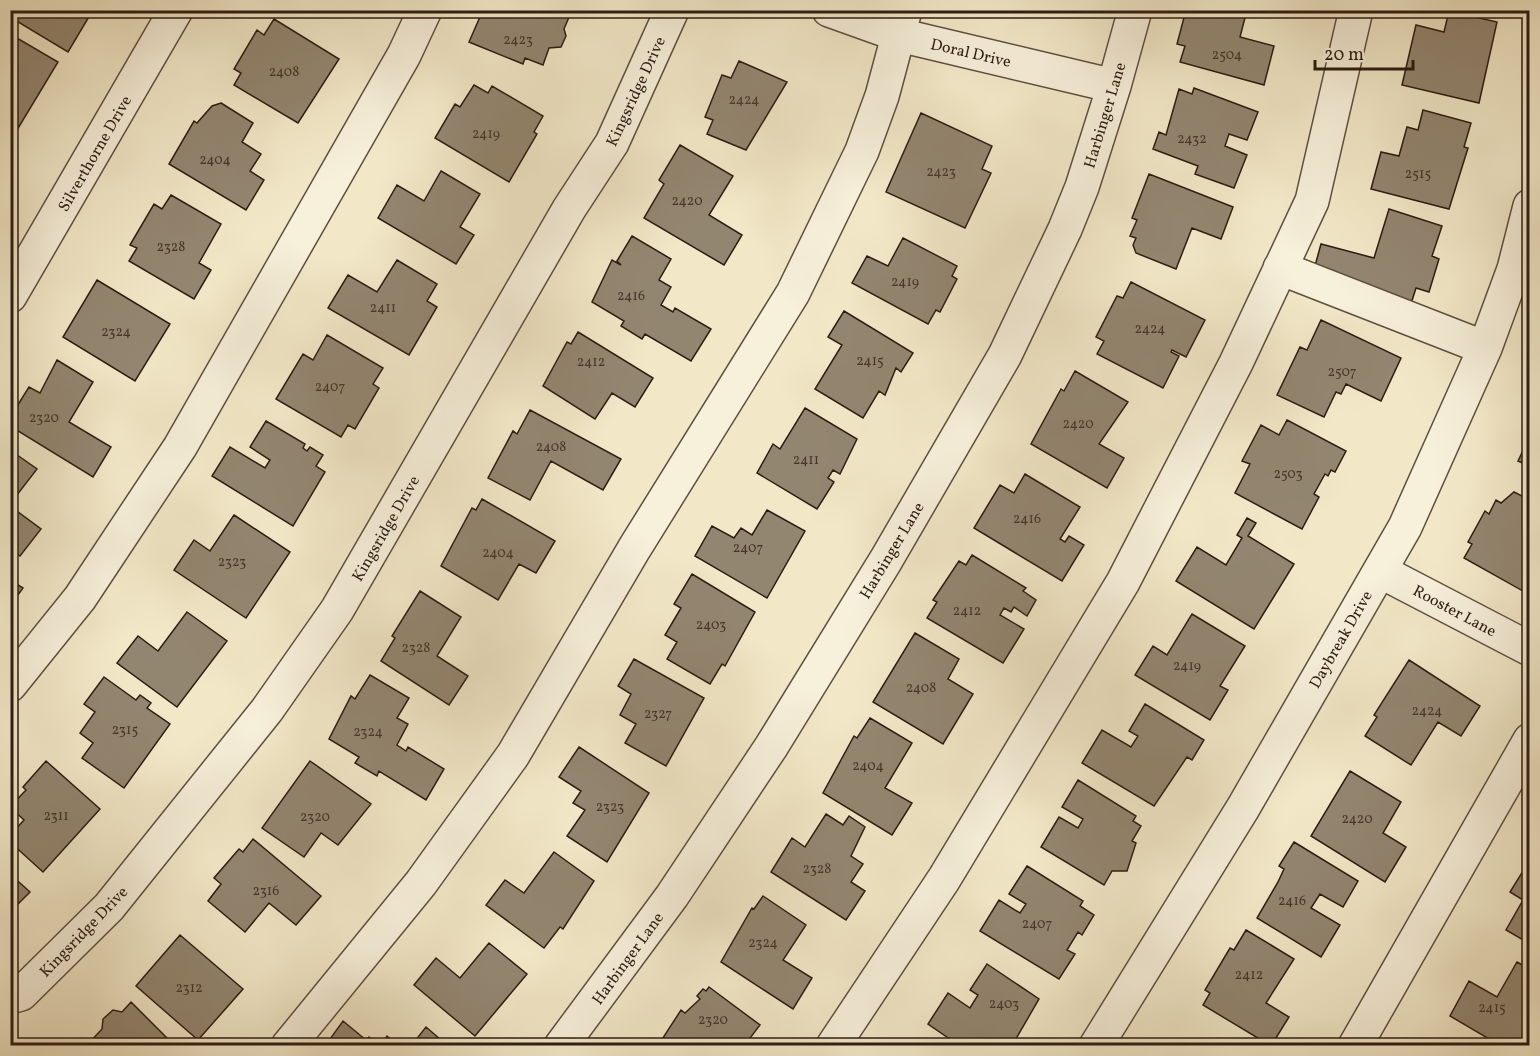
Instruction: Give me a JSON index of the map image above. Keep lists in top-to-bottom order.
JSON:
{
  "streets": {
    "street": [
      "Doral Drive",
      "Kingsridge Drive",
      "Harbinger Lane",
      "Silverthorne Drive",
      "Rooster Lane",
      "Daybreak Drive"
    ]
  },
  "crossings": [
    ["Doral Drive", "Harbinger Lane"],
    ["Rooster Lane", "Daybreak Drive"]
  ],
  "house_numbers": [
    "2423",
    "2504",
    "2408",
    "2424",
    "2419",
    "2432",
    "2404",
    "2423",
    "2515",
    "2420",
    "2328",
    "2419",
    "2416",
    "2411",
    "2424",
    "2324",
    "2415",
    "2412",
    "2507",
    "2407",
    "2320",
    "2420",
    "2408",
    "2411",
    "2503",
    "2416",
    "2407",
    "2404",
    "2323",
    "2412",
    "2403",
    "2328",
    "2419",
    "2408",
    "2424",
    "2327",
    "2315",
    "2324",
    "2404",
    "2323",
    "2311",
    "2320",
    "2420",
    "2328",
    "2316",
    "2416",
    "2407",
    "2324",
    "2412",
    "2312",
    "2403",
    "2415",
    "2320"
  ],
  "scale_bar": "20 m"
}
